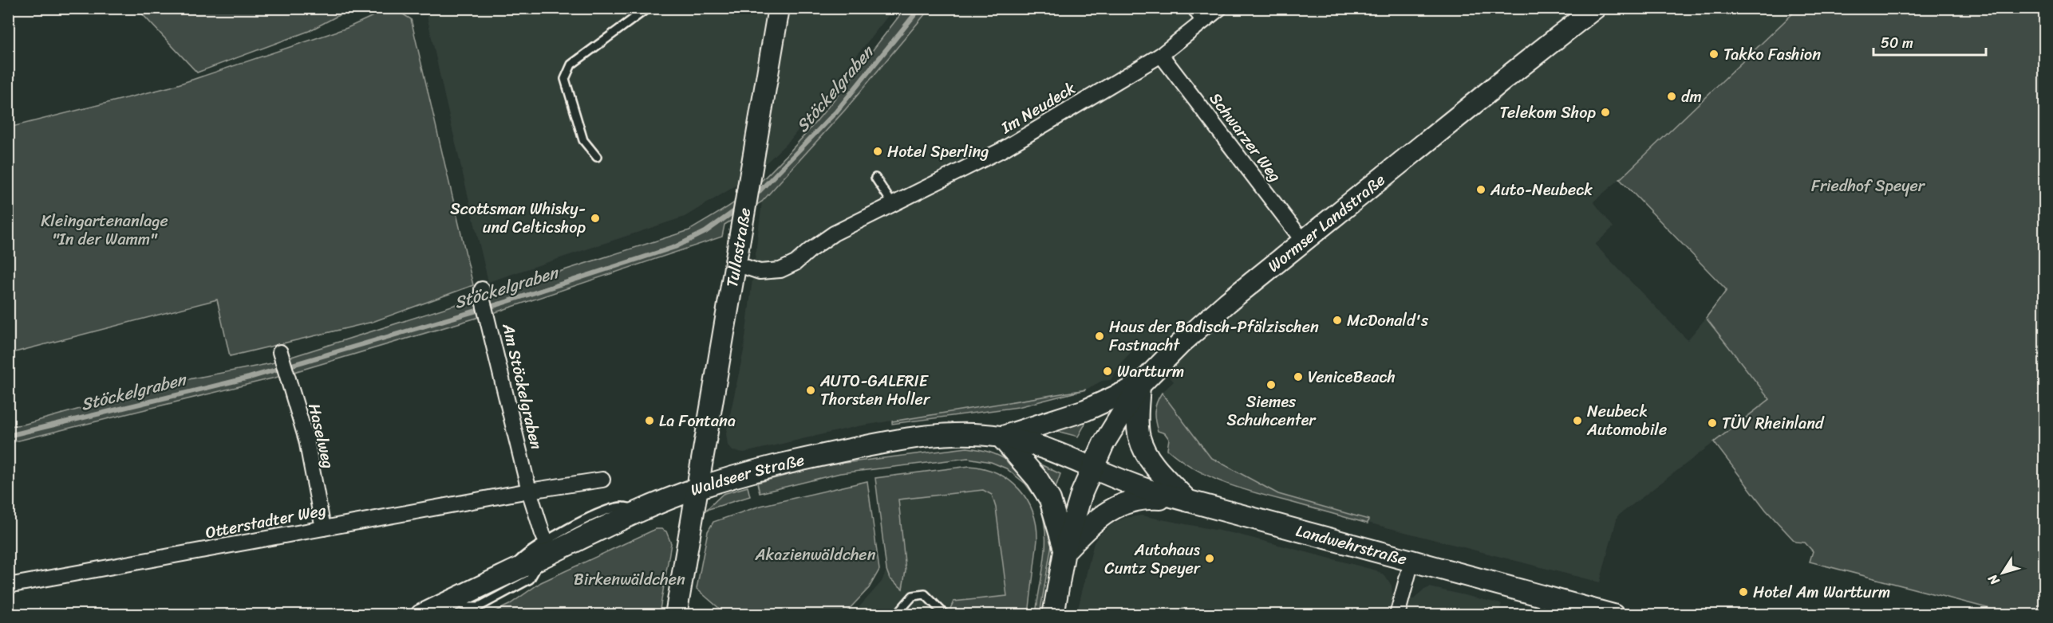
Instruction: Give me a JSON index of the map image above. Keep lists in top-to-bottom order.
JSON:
{
  "streets": {
    "main road": [
      "Wormser Landstraße",
      "Tullastraße",
      "Waldseer Straße",
      "Landwehrstraße"
    ],
    "street": [
      "Im Neudeck",
      "Schwarzer Weg",
      "Am Stöckelgraben",
      "Haselweg",
      "Otterstadter Weg"
    ]
  },
  "crossings": [
    ["Im Neudeck", "Schwarzer Weg"],
    ["Im Neudeck", "Tullastraße"],
    ["Schwarzer Weg", "Wormser Landstraße"],
    ["Wormser Landstraße", "Waldseer Straße"],
    ["Wormser Landstraße", "Landwehrstraße"],
    ["Tullastraße", "Waldseer Straße"],
    ["Am Stöckelgraben", "Otterstadter Weg"],
    ["Haselweg", "Otterstadter Weg"],
    ["Waldseer Straße", "Landwehrstraße"]
  ],
  "water": ["Stöckelgraben"],
  "parks": [
    "Friedhof Speyer",
    "Kleingartenanlage \"In der Wamm\"",
    "Akazienwäldchen",
    "Birkenwäldchen"
  ],
  "places": [
    "Takko Fashion",
    "dm",
    "Telekom Shop",
    "Hotel Sperling",
    "Auto-Neubeck",
    "Scottsman Whisky- und Celticshop",
    "McDonald's",
    "Haus der Badisch-Pfälzischen Fastnacht",
    "Wartturm",
    "VeniceBeach",
    "Siemes Schuhcenter",
    "AUTO-GALERIE Thorsten Holler",
    "La Fontana",
    "Neubeck Automobile",
    "TÜV Rheinland",
    "Autohaus Cuntz Speyer",
    "Hotel Am Wartturm"
  ],
  "scale_bar": "50 m",
  "north": "bottom left"
}
